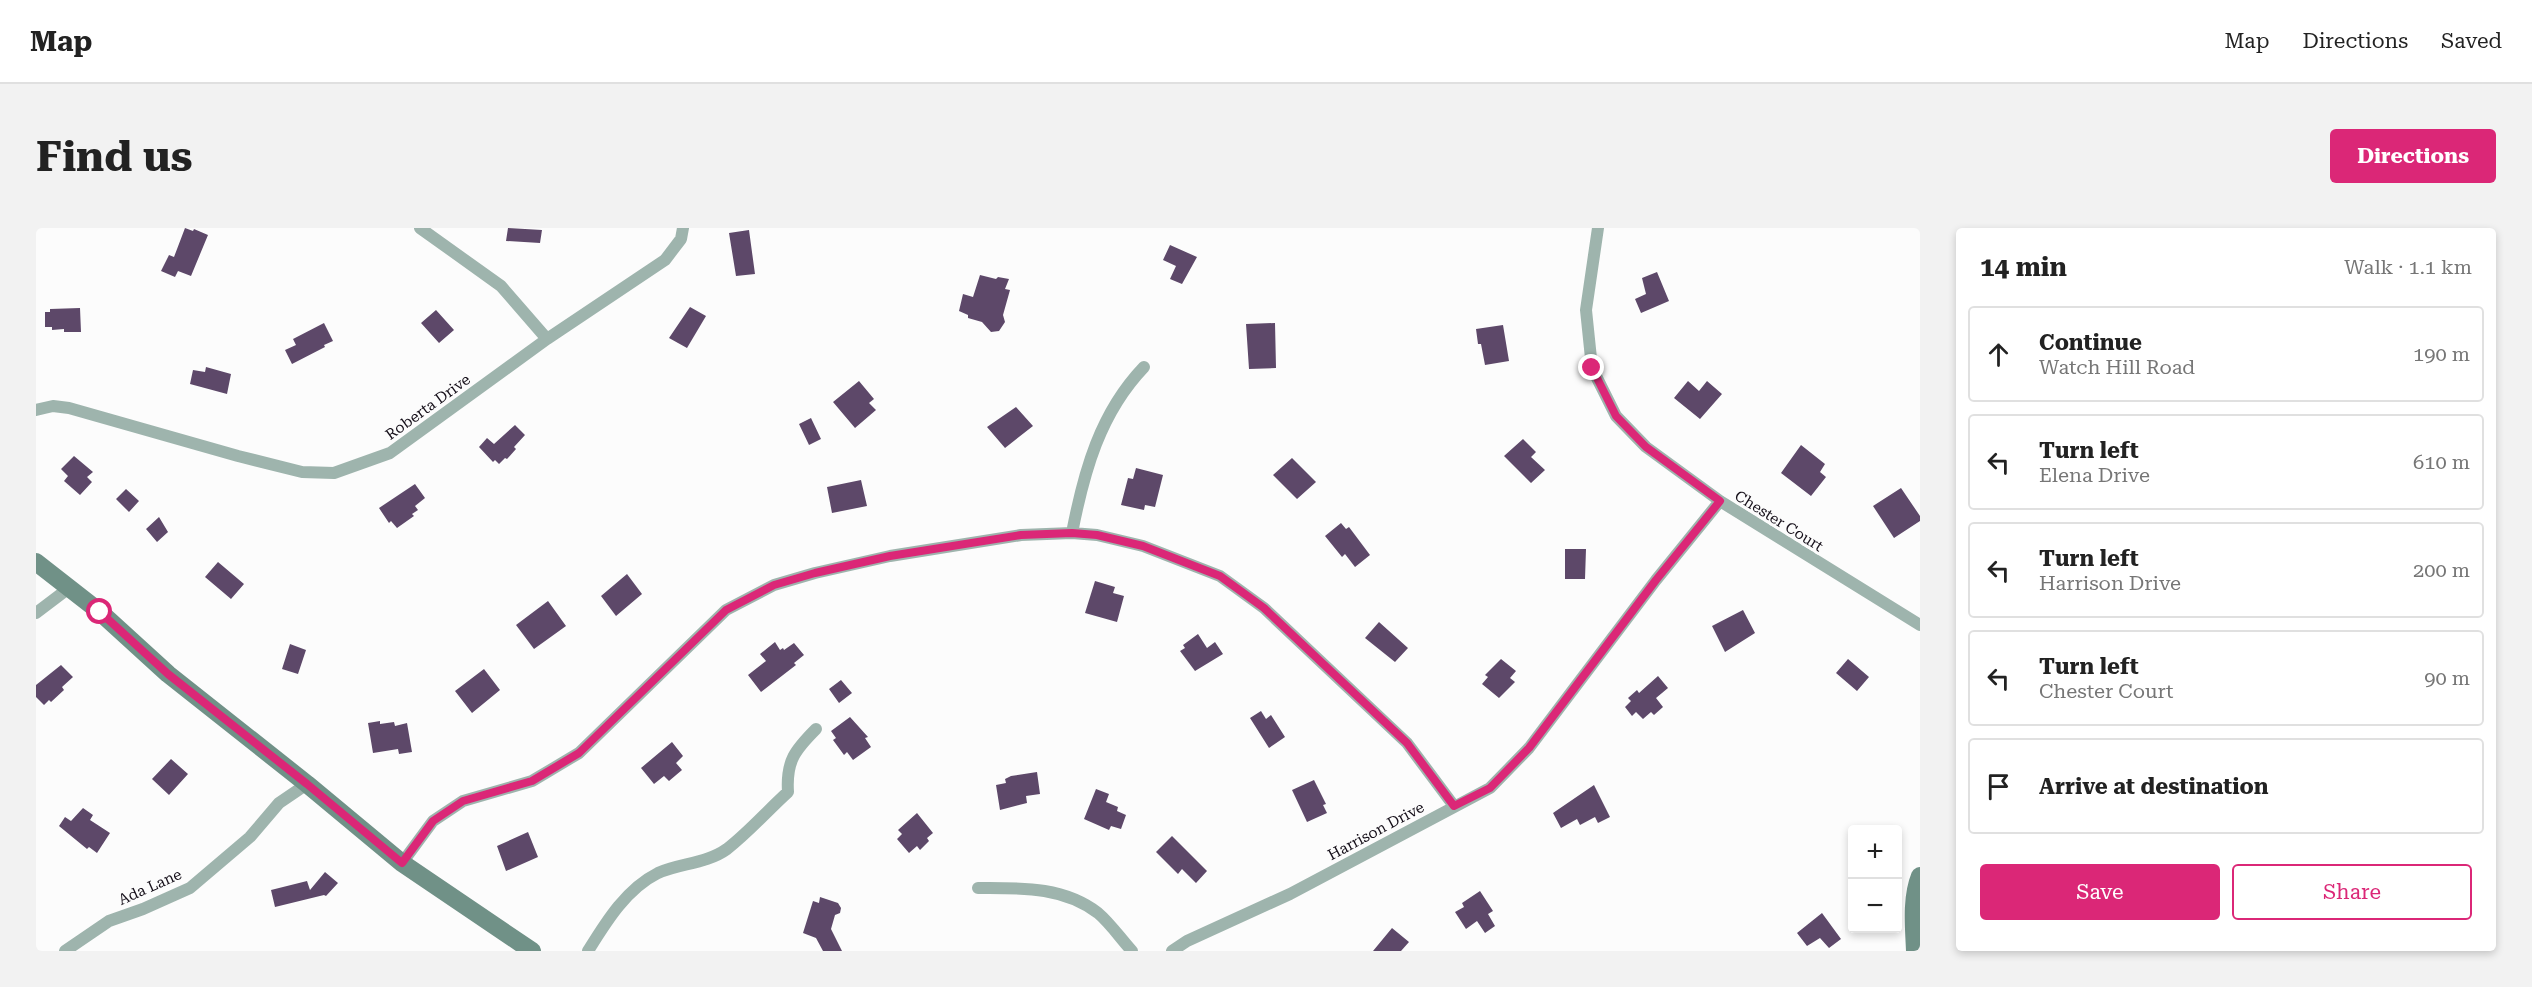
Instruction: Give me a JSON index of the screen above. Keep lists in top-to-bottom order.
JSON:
{
  "streets": {
    "street": [
      "Roberta Drive",
      "Chester Court",
      "Harrison Drive",
      "Ada Lane"
    ]
  },
  "crossings": [
    ["Chester Court", "Harrison Drive"]
  ],
  "page": {
    "header": "Map",
    "nav": ["Map", "Directions", "Saved"],
    "buttons": [
      "Directions",
      ["Save", "Share"]
    ],
    "title": "Find us",
    "heading": ["14 min", "Walk · 1.1 km"],
    "list": [
      ["Continue", "Watch Hill Road", "190 m"],
      ["Turn left", "Elena Drive", "610 m"],
      ["Turn left", "Harrison Drive", "200 m"],
      ["Turn left", "Chester Court", "90 m"],
      "Arrive at destination"
    ],
    "map_buttons": ["+", "−"]
  }
}
